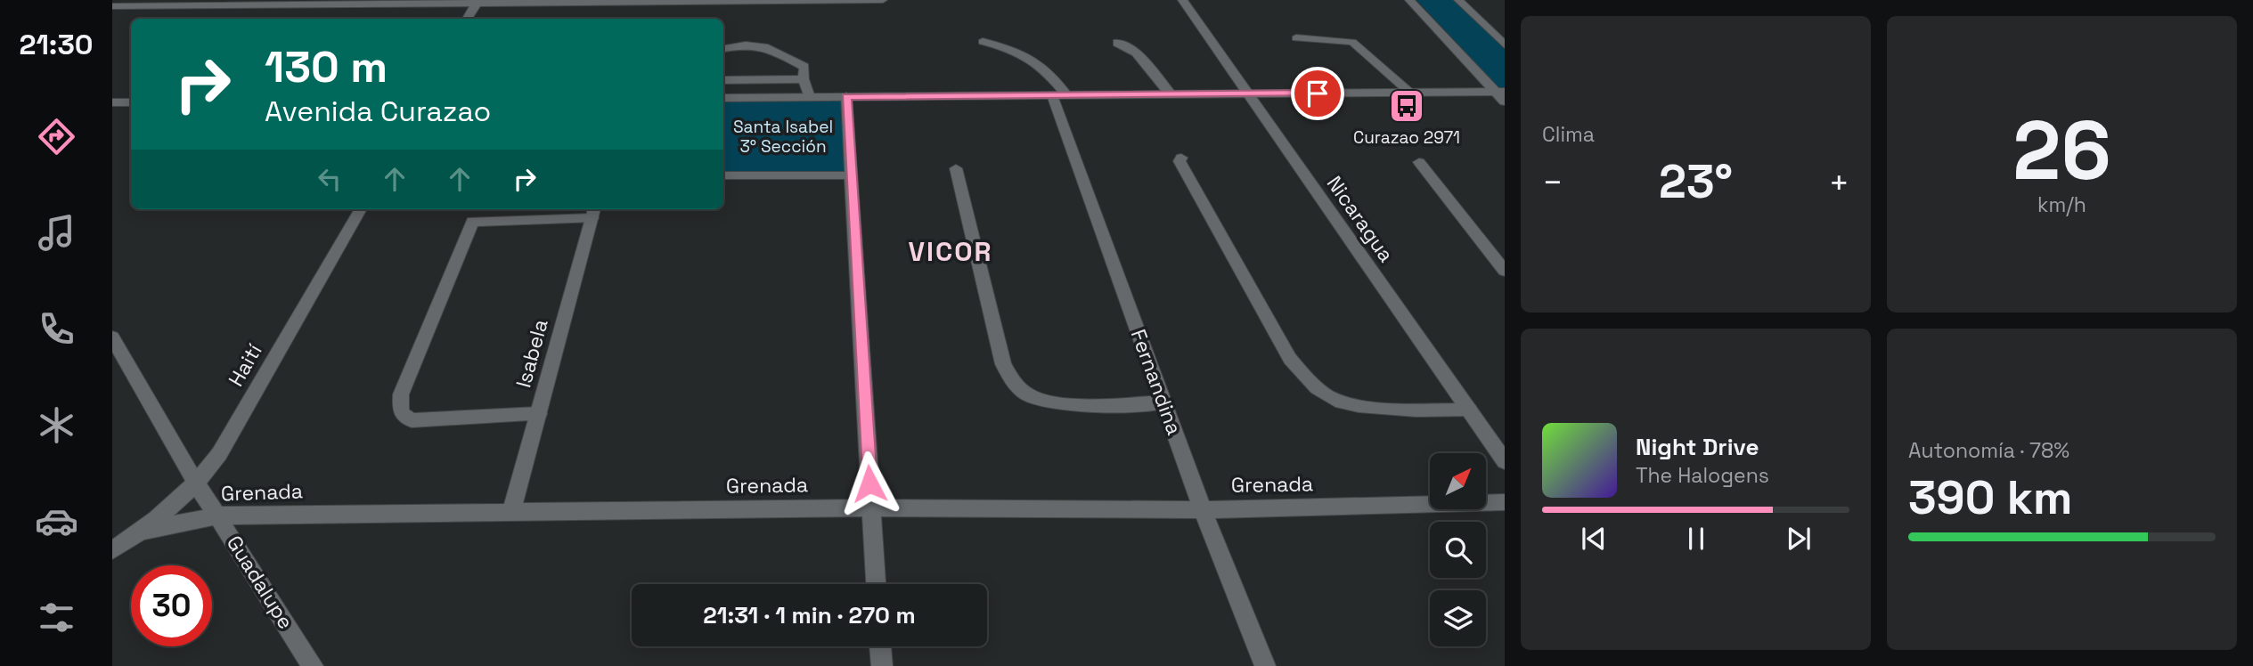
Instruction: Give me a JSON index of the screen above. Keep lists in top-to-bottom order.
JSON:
{
  "streets": {
    "street": [
      "Nicaragua",
      "Isabela",
      "Haití",
      "Fernandina",
      "Grenada",
      "Guadalupe"
    ]
  },
  "crossings": [
    ["Isabela", "Grenada"],
    ["Haití", "Grenada"],
    ["Haití", "Guadalupe"],
    ["Fernandina", "Grenada"],
    ["Grenada", "Guadalupe"]
  ],
  "districts": ["VICOR"],
  "parks": ["Santa Isabel 3° Sección"],
  "places": {
    "bus stop": ["Curazao 2971"]
  },
  "north": "top right",
  "page": {
    "tabs": "21:30",
    "tile": [
      "Clima",
      ["26", "km/h"],
      ["Autonomía · 78%", "390 km"]
    ],
    "turn": ["130 m", "Avenida Curazao"],
    "heat": ["−", "23°", "+"],
    "song": ["Night Drive", "The Halogens"],
    "limit": "30",
    "trip": "21:31 · 1 min · 270 m"
  }
}
